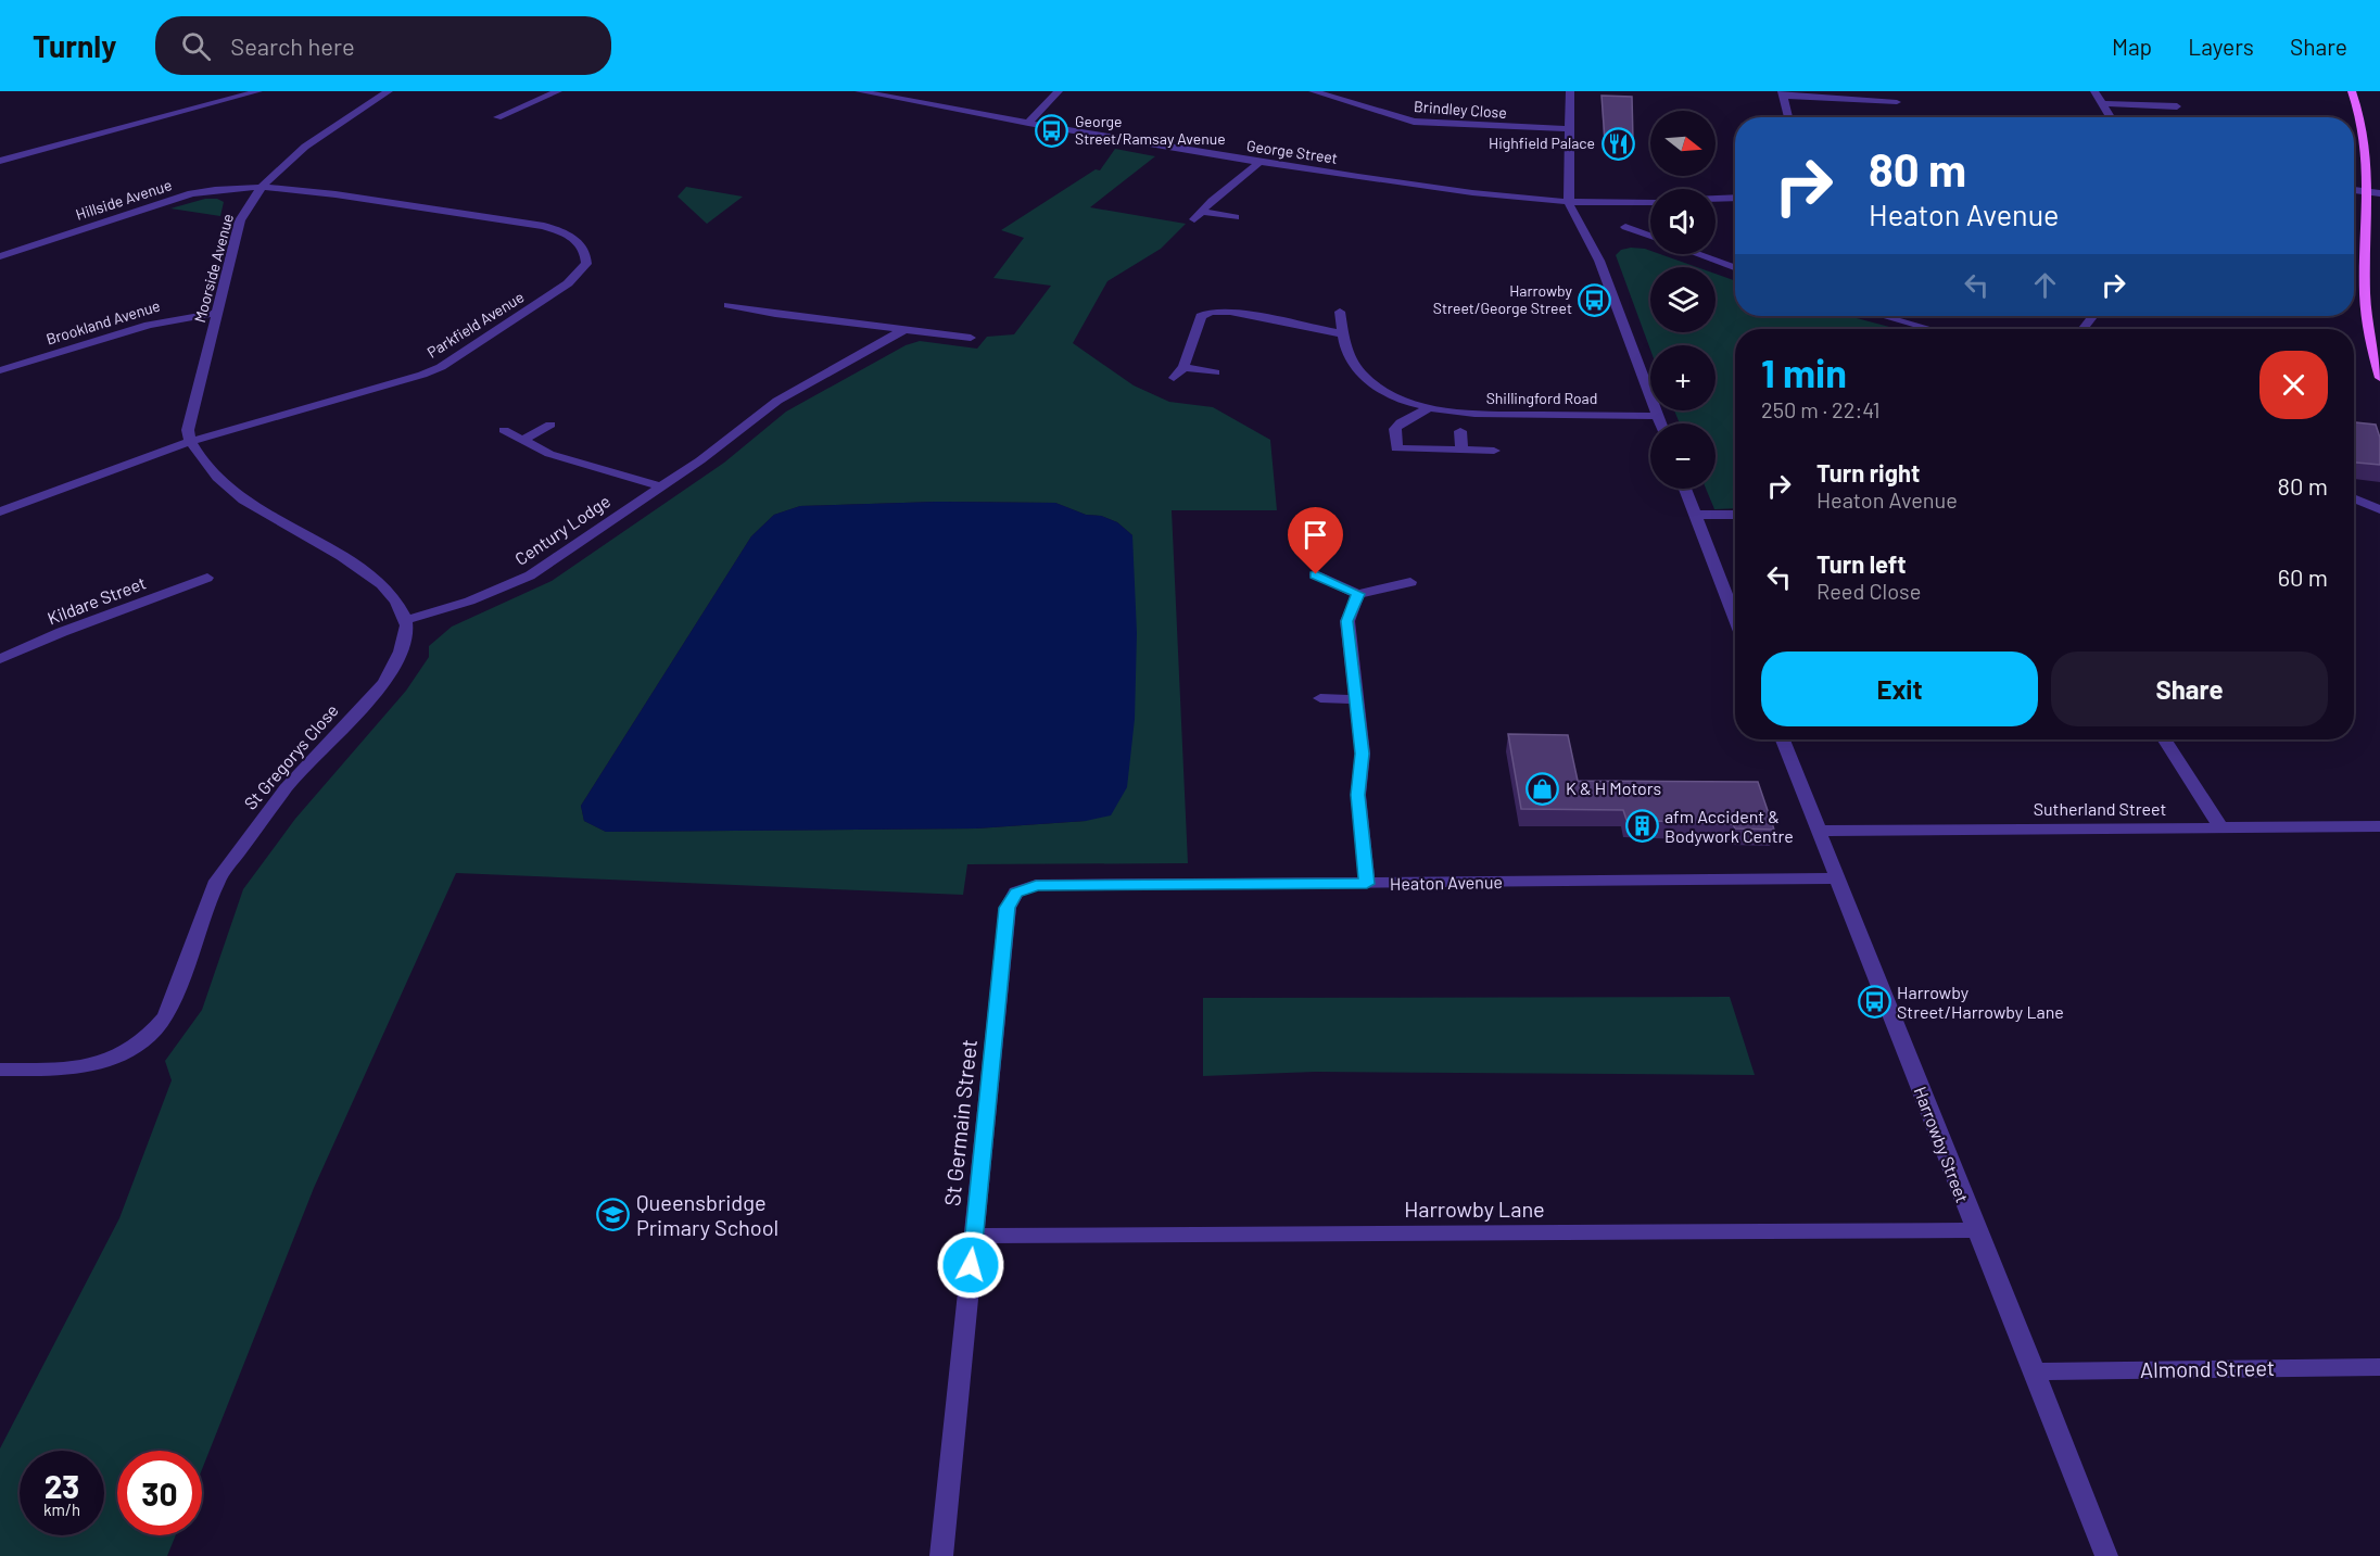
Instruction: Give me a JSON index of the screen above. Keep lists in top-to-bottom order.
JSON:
{
  "streets": {
    "street": [
      "Brindley Close",
      "George Street",
      "Hillside Avenue",
      "Moorside Avenue",
      "Brookland Avenue",
      "Parkfield Avenue",
      "Shillingford Road",
      "Century Lodge",
      "Kildare Street",
      "St Gregorys Close",
      "Sutherland Street",
      "Heaton Avenue",
      "St Germain Street",
      "Harrowby Street",
      "Harrowby Lane",
      "Almond Street"
    ]
  },
  "crossings": [
    ["Hillside Avenue", "Moorside Avenue"],
    ["Hillside Avenue", "Parkfield Avenue"],
    ["Moorside Avenue", "Brookland Avenue"],
    ["Moorside Avenue", "Parkfield Avenue"],
    ["Century Lodge", "St Gregorys Close"],
    ["Sutherland Street", "Harrowby Street"],
    ["Heaton Avenue", "St Germain Street"],
    ["Heaton Avenue", "Harrowby Street"],
    ["St Germain Street", "Harrowby Lane"],
    ["Harrowby Street", "Harrowby Lane"],
    ["Harrowby Street", "Almond Street"]
  ],
  "places": {
    "bus stop": ["George Street/Ramsay Avenue", "Harrowby Street/George Street", "Harrowby Street/Harrowby Lane"],
    "restaurant": ["Highfield Palace"],
    "shop": ["K & H Motors"],
    "building": ["afm Accident & Bodywork Centre"],
    "school or university": ["Queensbridge Primary School"]
  },
  "north": "right",
  "page": {
    "header": "Turnly",
    "search": "Search here",
    "nav": ["Map", "Layers", "Share"],
    "map_buttons": ["+", "−"],
    "turn": ["80 m", "Heaton Avenue"],
    "heading": ["1 min", "250 m · 22:41"],
    "list": [
      {
        "name": "Turn right",
        "note": "Heaton Avenue",
        "value": "80 m"
      },
      {
        "name": "Turn left",
        "note": "Reed Close",
        "value": "60 m"
      }
    ],
    "buttons": ["Exit", "Share"],
    "speed": "23 km/h",
    "limit": "30"
  }
}
